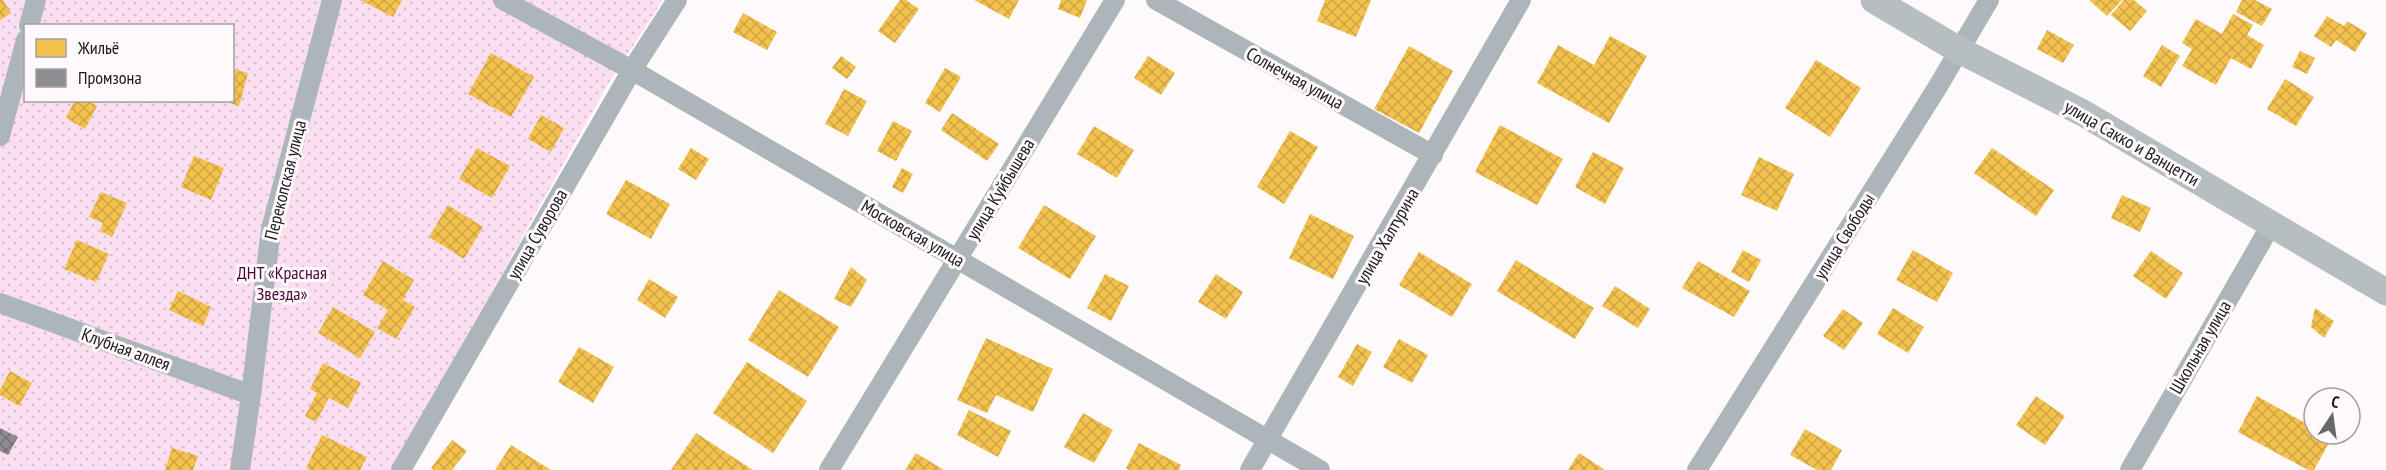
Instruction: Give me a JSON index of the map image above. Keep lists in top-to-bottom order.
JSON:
{
  "streets": {
    "main road": ["улица Сакко и Ванцетти"],
    "street": [
      "Солнечная улица",
      "Перекопская улица",
      "улица Куйбышева",
      "Московская улица",
      "улица Суворова",
      "улица Халтурина",
      "улица Свободы",
      "Школьная улица",
      "Клубная аллея"
    ]
  },
  "crossings": [
    ["Солнечная улица", "улица Халтурина"],
    ["улица Сакко и Ванцетти", "улица Свободы"],
    ["улица Сакко и Ванцетти", "Школьная улица"],
    ["Перекопская улица", "Клубная аллея"],
    ["улица Куйбышева", "Московская улица"],
    ["Московская улица", "улица Суворова"],
    ["Московская улица", "улица Халтурина"]
  ],
  "parks": ["ДНТ «Красная Звезда»"],
  "legend": ["Жильё", "Промзона"],
  "north": "top"
}
